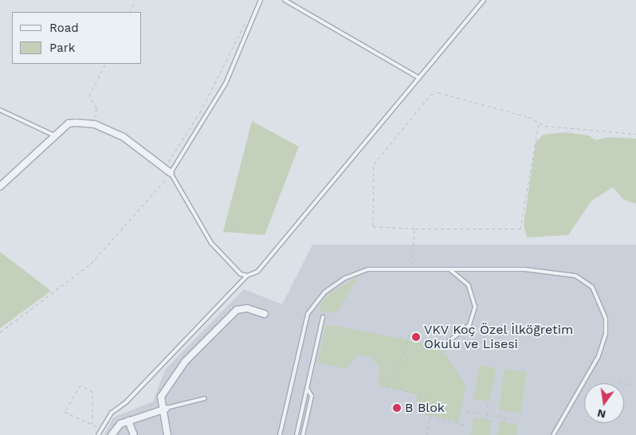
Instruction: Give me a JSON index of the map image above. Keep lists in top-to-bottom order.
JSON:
{
  "places": ["VKV Koç Özel İlköğretim Okulu ve Lisesi", "B Blok"],
  "legend": ["Road", "Park"],
  "north": "bottom"
}
